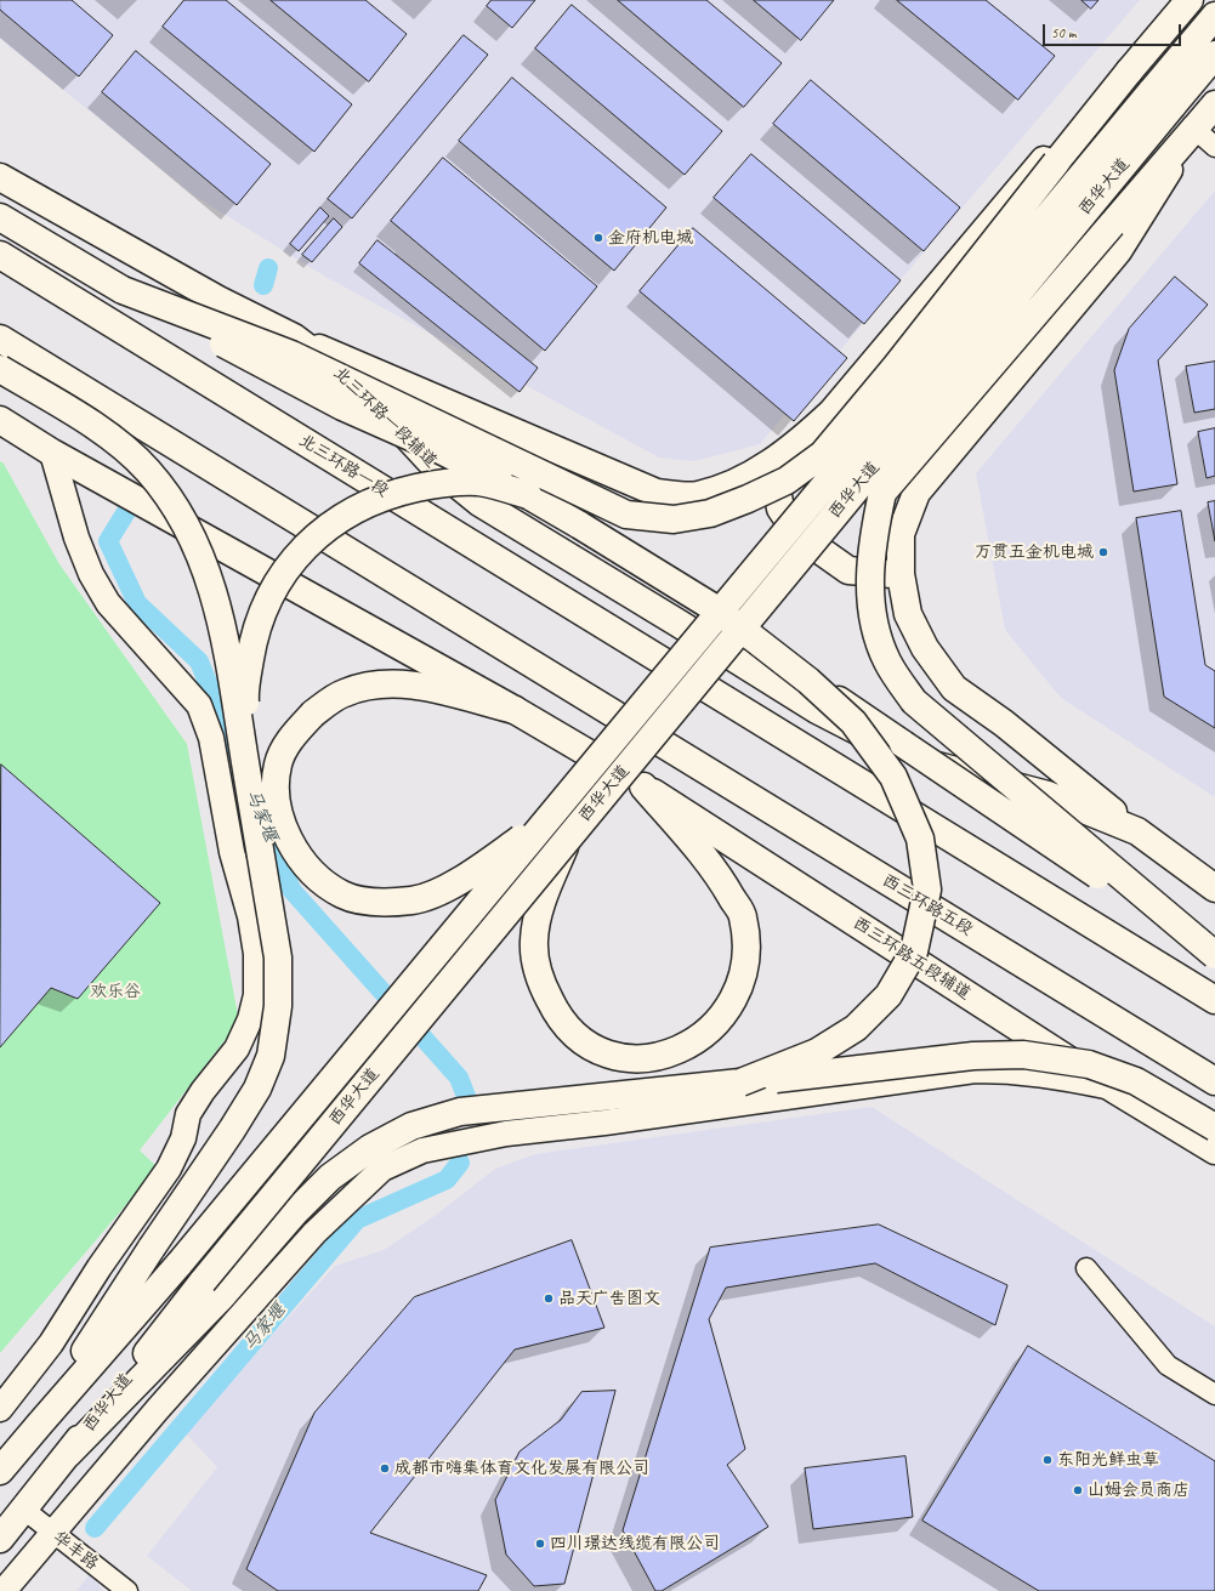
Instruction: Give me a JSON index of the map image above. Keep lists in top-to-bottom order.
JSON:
{
  "streets": {
    "main road": [
      "西华大道",
      "北三环路一段辅道",
      "北三环路一段",
      "西三环路五段",
      "西三环路五段辅道"
    ],
    "street": ["华丰路"]
  },
  "crossings": [
    ["西华大道", "华丰路"]
  ],
  "water": ["马家堰"],
  "parks": ["欢乐谷"],
  "places": [
    "金府机电城",
    "万贯五金机电城",
    "品天广告图文",
    "东阳光鲜虫草",
    "成都市嗨集体育文化发展有限公司",
    "山姆会员商店",
    "四川璟达线缆有限公司"
  ],
  "scale_bar": "50 m"
}
